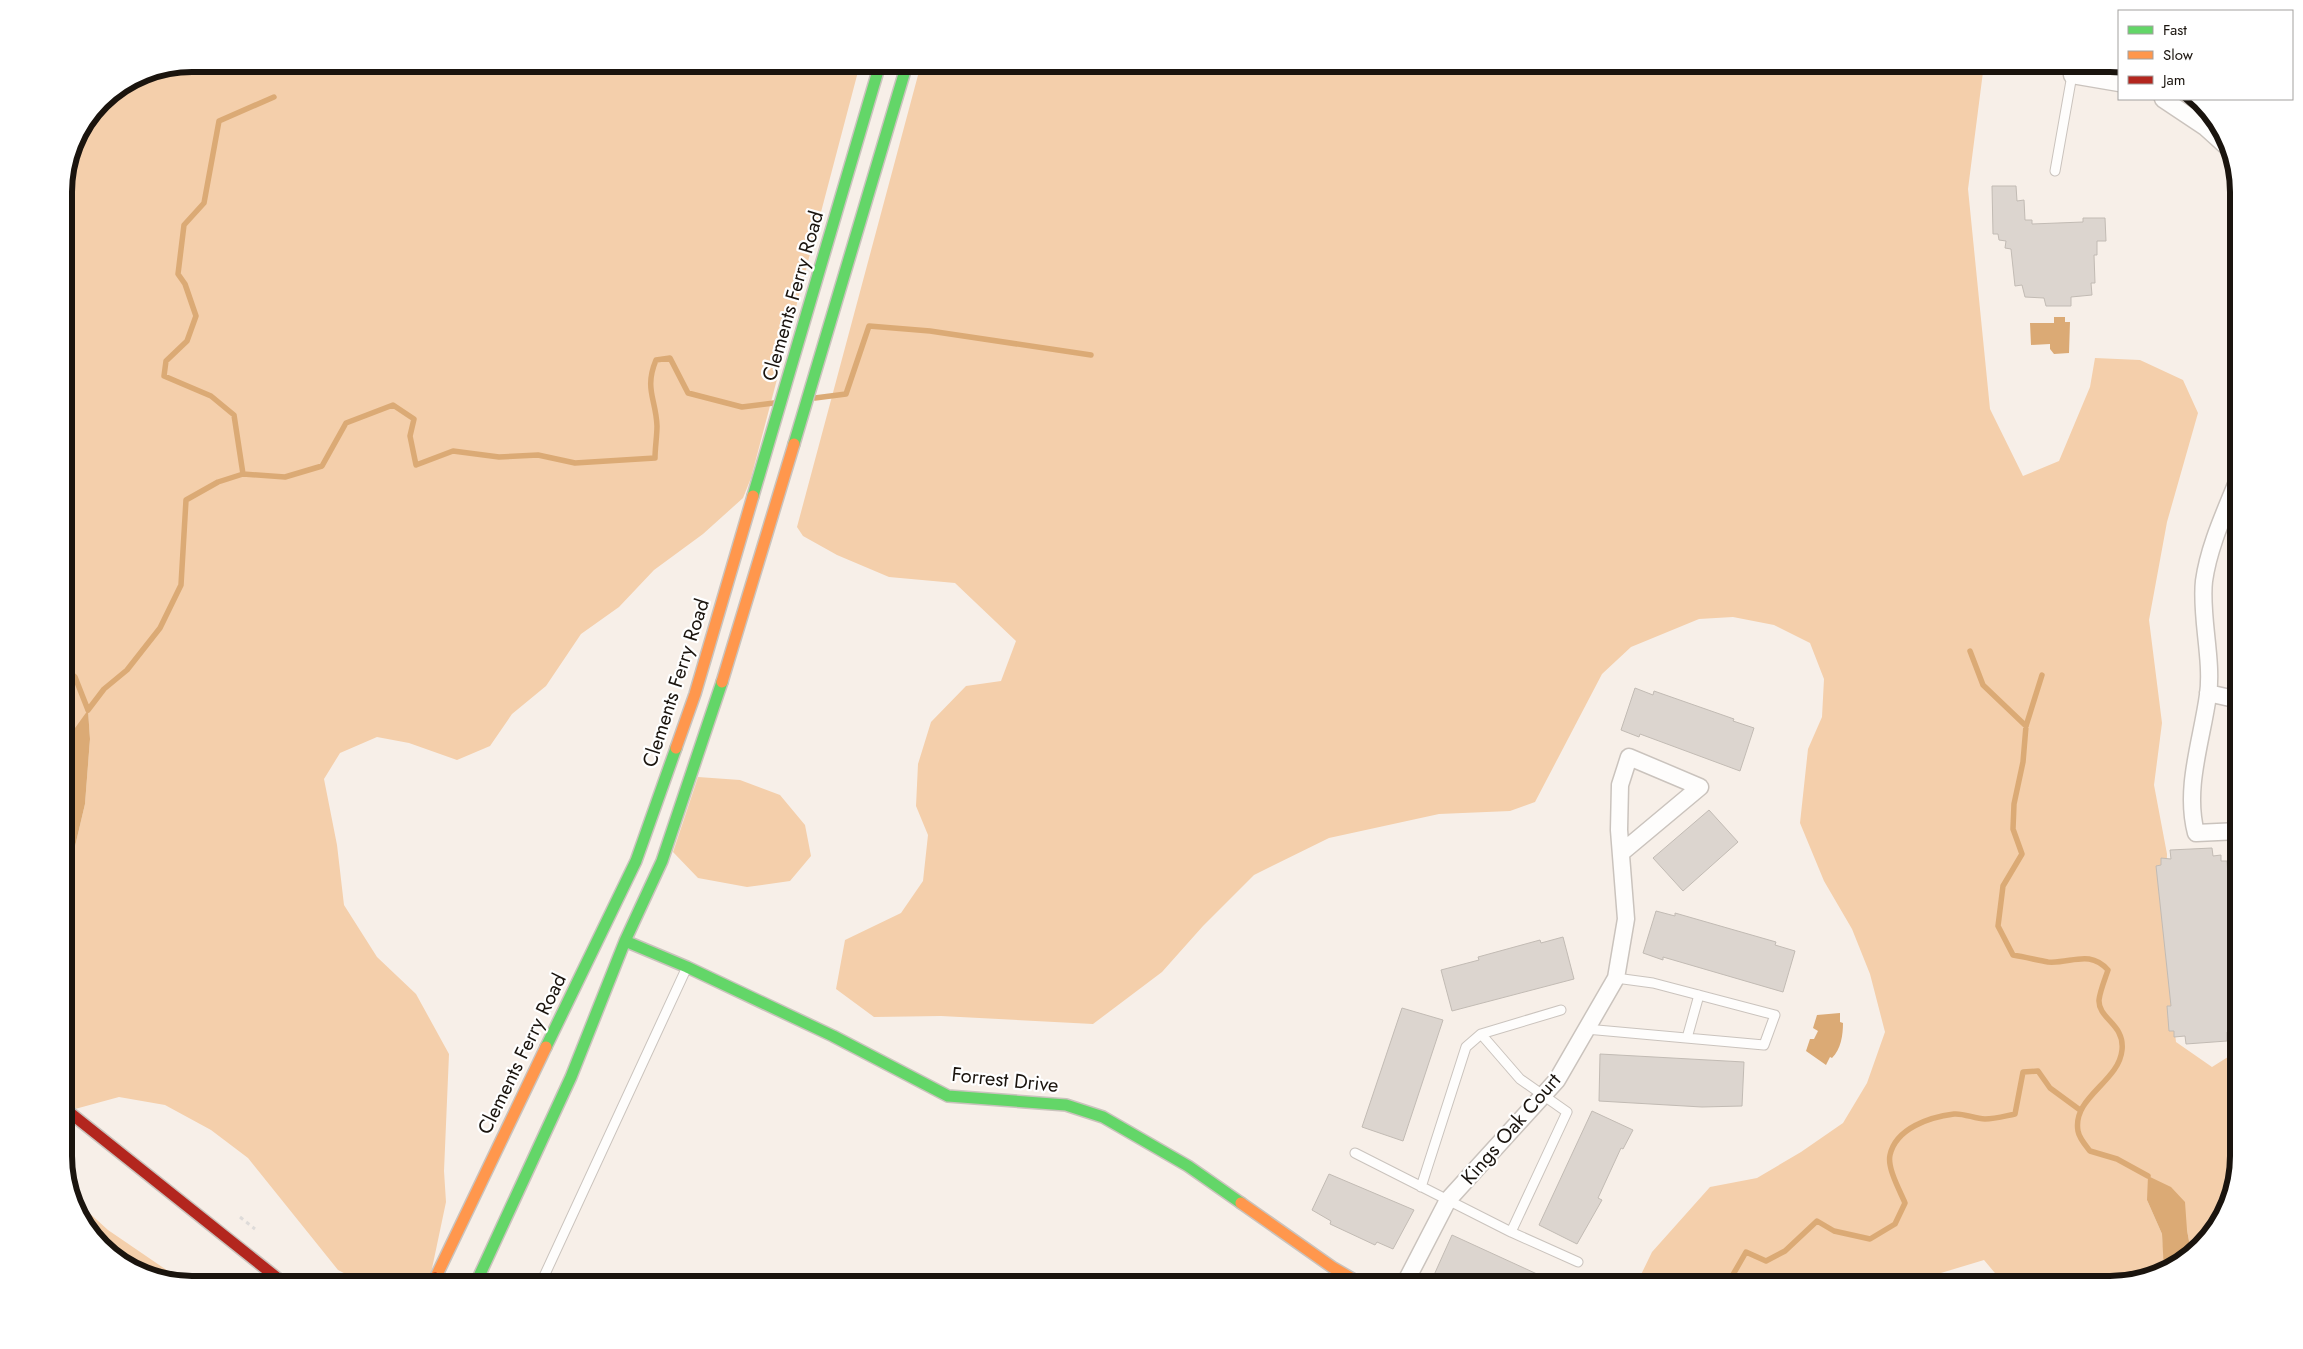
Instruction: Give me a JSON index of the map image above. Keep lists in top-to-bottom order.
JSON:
{
  "streets": {
    "main road": ["Clements Ferry Road", "Forrest Drive"],
    "street": ["Kings Oak Court"]
  },
  "legend": ["Fast", "Slow", "Jam"]
}
